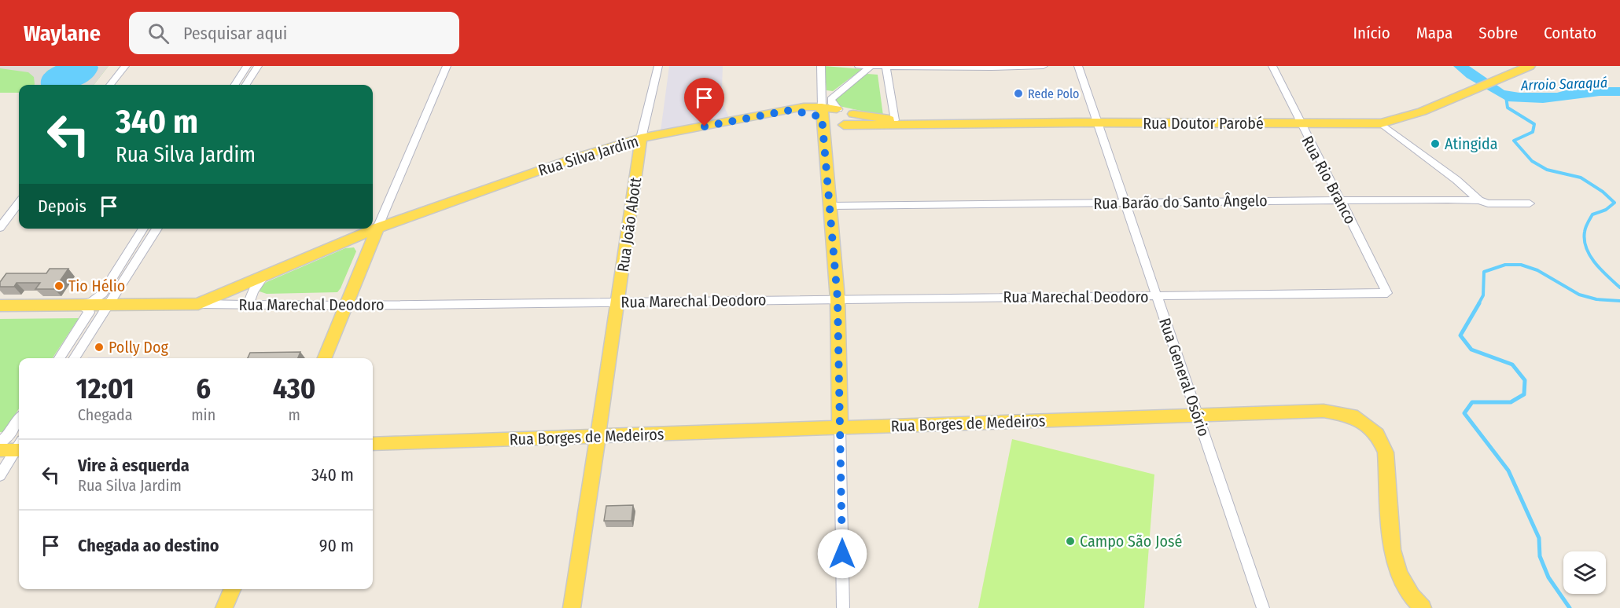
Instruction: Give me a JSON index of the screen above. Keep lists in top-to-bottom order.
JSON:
{
  "streets": {
    "main road": [
      "Rua Doutor Parobé",
      "Rua Silva Jardim",
      "Rua João Abott",
      "Rua Marechal Deodoro",
      "Rua Borges de Medeiros"
    ],
    "street": ["Rua Rio Branco", "Rua Barão do Santo Ângelo", "Rua General Osório"]
  },
  "crossings": [
    ["Rua Doutor Parobé", "Rua Silva Jardim"],
    ["Rua Doutor Parobé", "Rua Rio Branco"],
    ["Rua Doutor Parobé", "Rua General Osório"],
    ["Rua Silva Jardim", "Rua João Abott"],
    ["Rua Rio Branco", "Rua Barão do Santo Ângelo"],
    ["Rua Rio Branco", "Rua Marechal Deodoro"],
    ["Rua Barão do Santo Ângelo", "Rua General Osório"],
    ["Rua João Abott", "Rua Marechal Deodoro"],
    ["Rua João Abott", "Rua Borges de Medeiros"],
    ["Rua Marechal Deodoro", "Rua General Osório"],
    ["Rua General Osório", "Rua Borges de Medeiros"]
  ],
  "water": ["Arroio Saraquá"],
  "places": [
    "Rede Polo",
    "Atingida",
    "Tio Hélio",
    "Polly Dog",
    "Campo São José"
  ],
  "page": {
    "header": "Waylane",
    "search": "Pesquisar aqui",
    "nav": [
      "Início",
      "Mapa",
      "Sobre",
      "Contato"
    ],
    "turn": ["340 m", "Rua Silva Jardim"],
    "then": "Depois",
    "eta": [
      "12:01",
      "Chegada",
      "6",
      "min",
      "430",
      "m"
    ],
    "list": [
      {
        "name": "Vire à esquerda",
        "note": "Rua Silva Jardim",
        "value": "340 m"
      },
      {
        "name": "Chegada ao destino",
        "value": "90 m"
      }
    ]
  }
}
